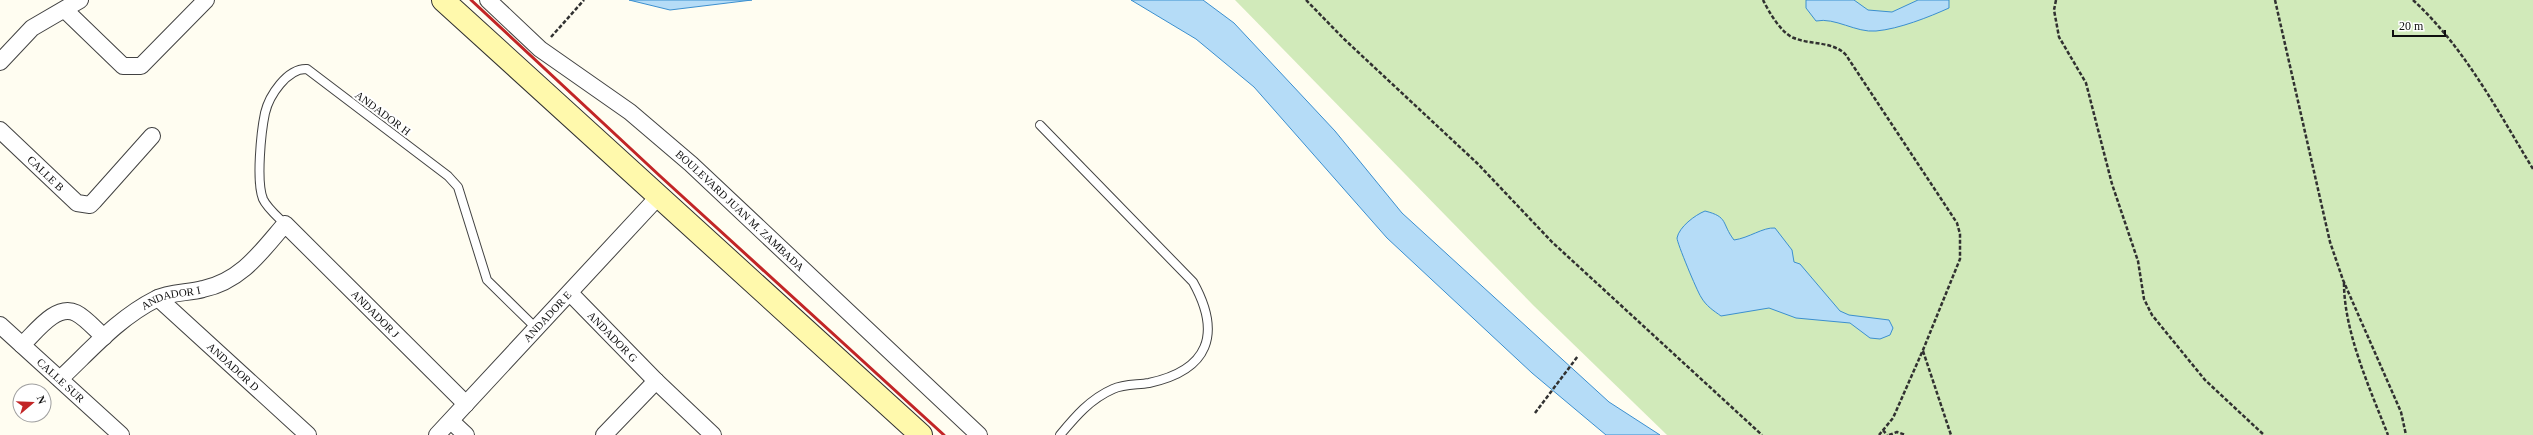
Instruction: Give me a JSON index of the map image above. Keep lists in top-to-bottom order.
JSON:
{
  "streets": {
    "street": [
      "CALLE B",
      "BOULEVARD JUAN M. ZAMBADA",
      "ANDADOR I",
      "ANDADOR J",
      "ANDADOR E",
      "ANDADOR G",
      "ANDADOR D",
      "CALLE SUR"
    ],
    "lane": ["ANDADOR H"]
  },
  "crossings": [
    ["ANDADOR H", "ANDADOR I"],
    ["ANDADOR H", "ANDADOR J"],
    ["ANDADOR H", "ANDADOR E"],
    ["ANDADOR I", "ANDADOR J"],
    ["ANDADOR I", "ANDADOR D"],
    ["ANDADOR I", "CALLE SUR"],
    ["ANDADOR J", "ANDADOR E"],
    ["ANDADOR E", "ANDADOR G"]
  ],
  "scale_bar": "20 m",
  "north": "right"
}
